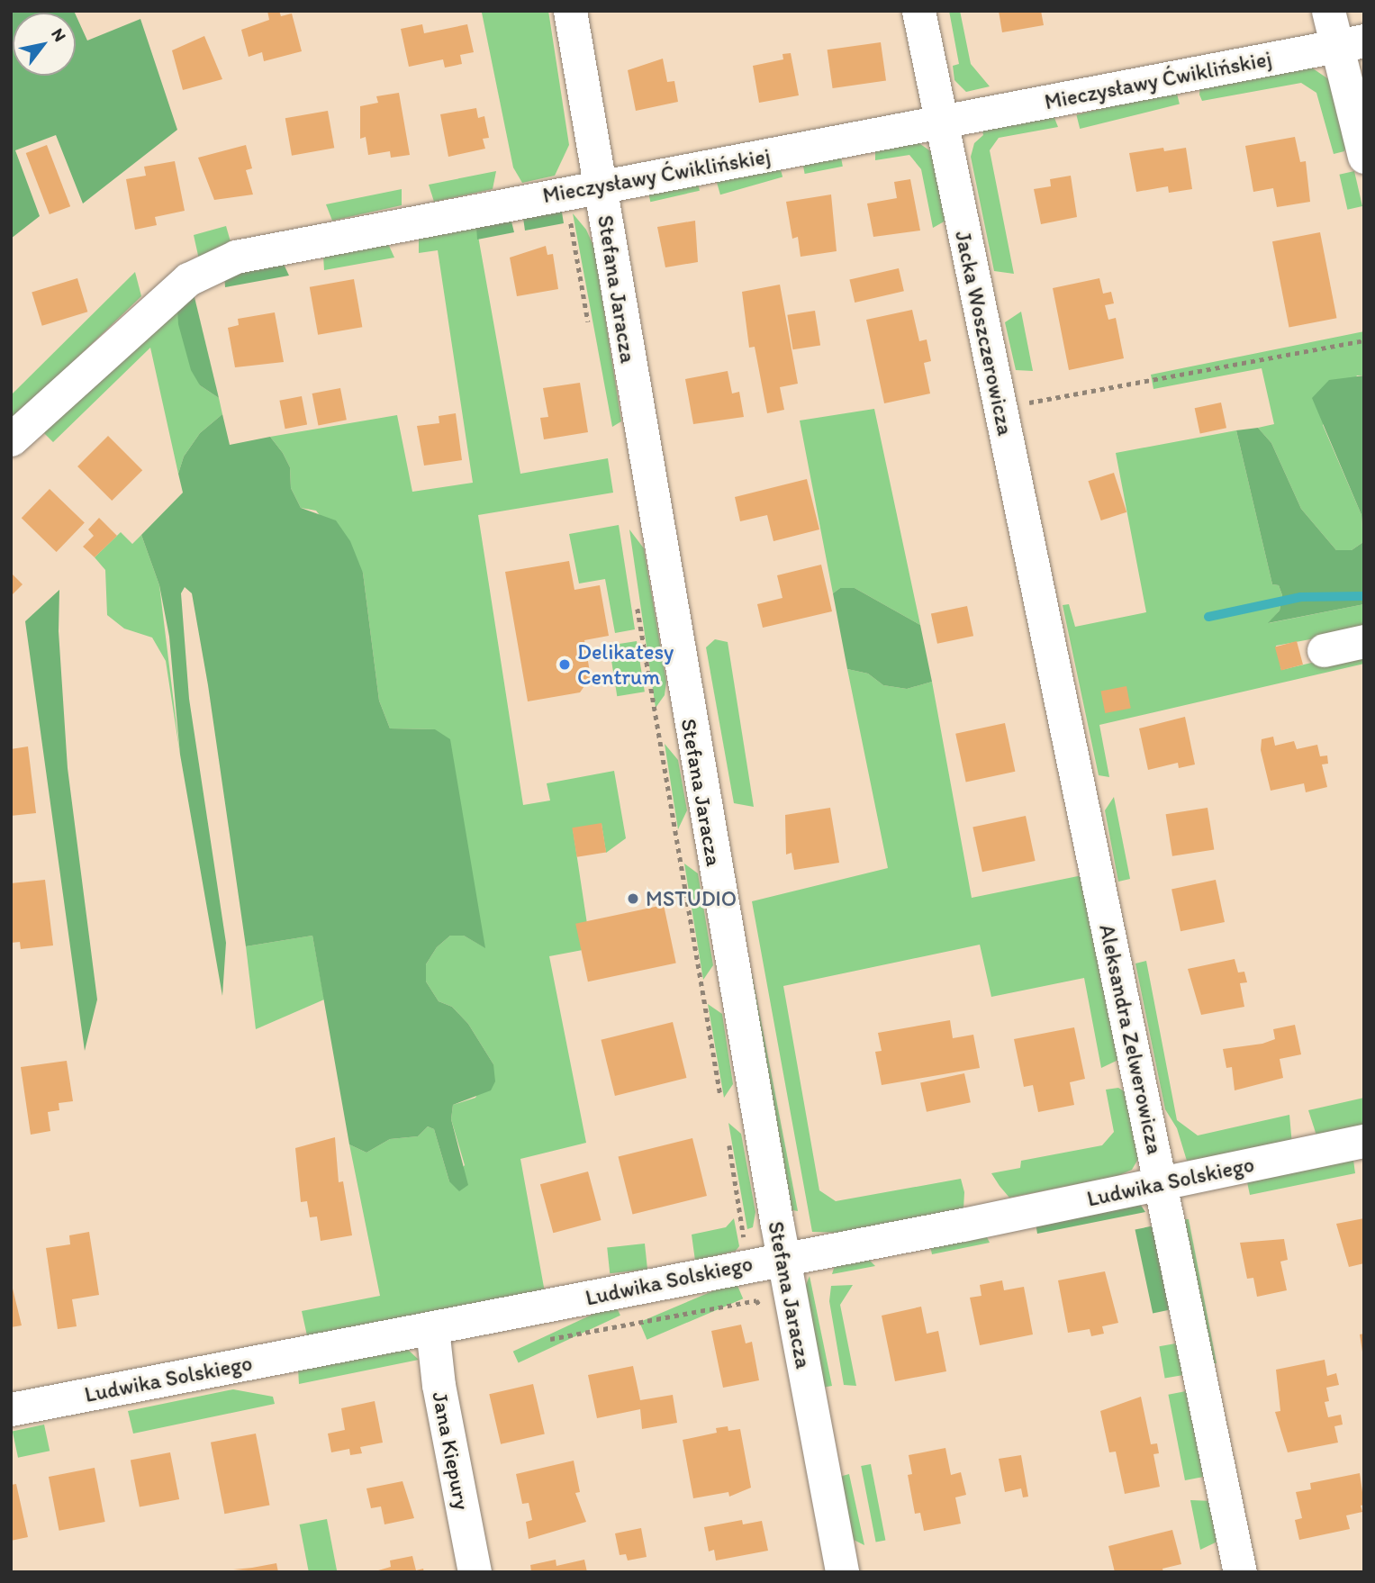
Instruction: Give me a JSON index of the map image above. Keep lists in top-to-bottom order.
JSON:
{
  "streets": {
    "street": [
      "Mieczysławy Ćwiklińskiej",
      "Stefana Jaracza",
      "Jacka Woszczerowicza",
      "Aleksandra Zelwerowicza",
      "Ludwika Solskiego",
      "Jana Kiepury"
    ]
  },
  "crossings": [
    ["Mieczysławy Ćwiklińskiej", "Stefana Jaracza"],
    ["Mieczysławy Ćwiklińskiej", "Jacka Woszczerowicza"],
    ["Stefana Jaracza", "Ludwika Solskiego"],
    ["Jacka Woszczerowicza", "Aleksandra Zelwerowicza"],
    ["Aleksandra Zelwerowicza", "Ludwika Solskiego"],
    ["Ludwika Solskiego", "Jana Kiepury"]
  ],
  "places": ["Delikatesy Centrum", "MSTUDIO"],
  "north": "top right"
}
